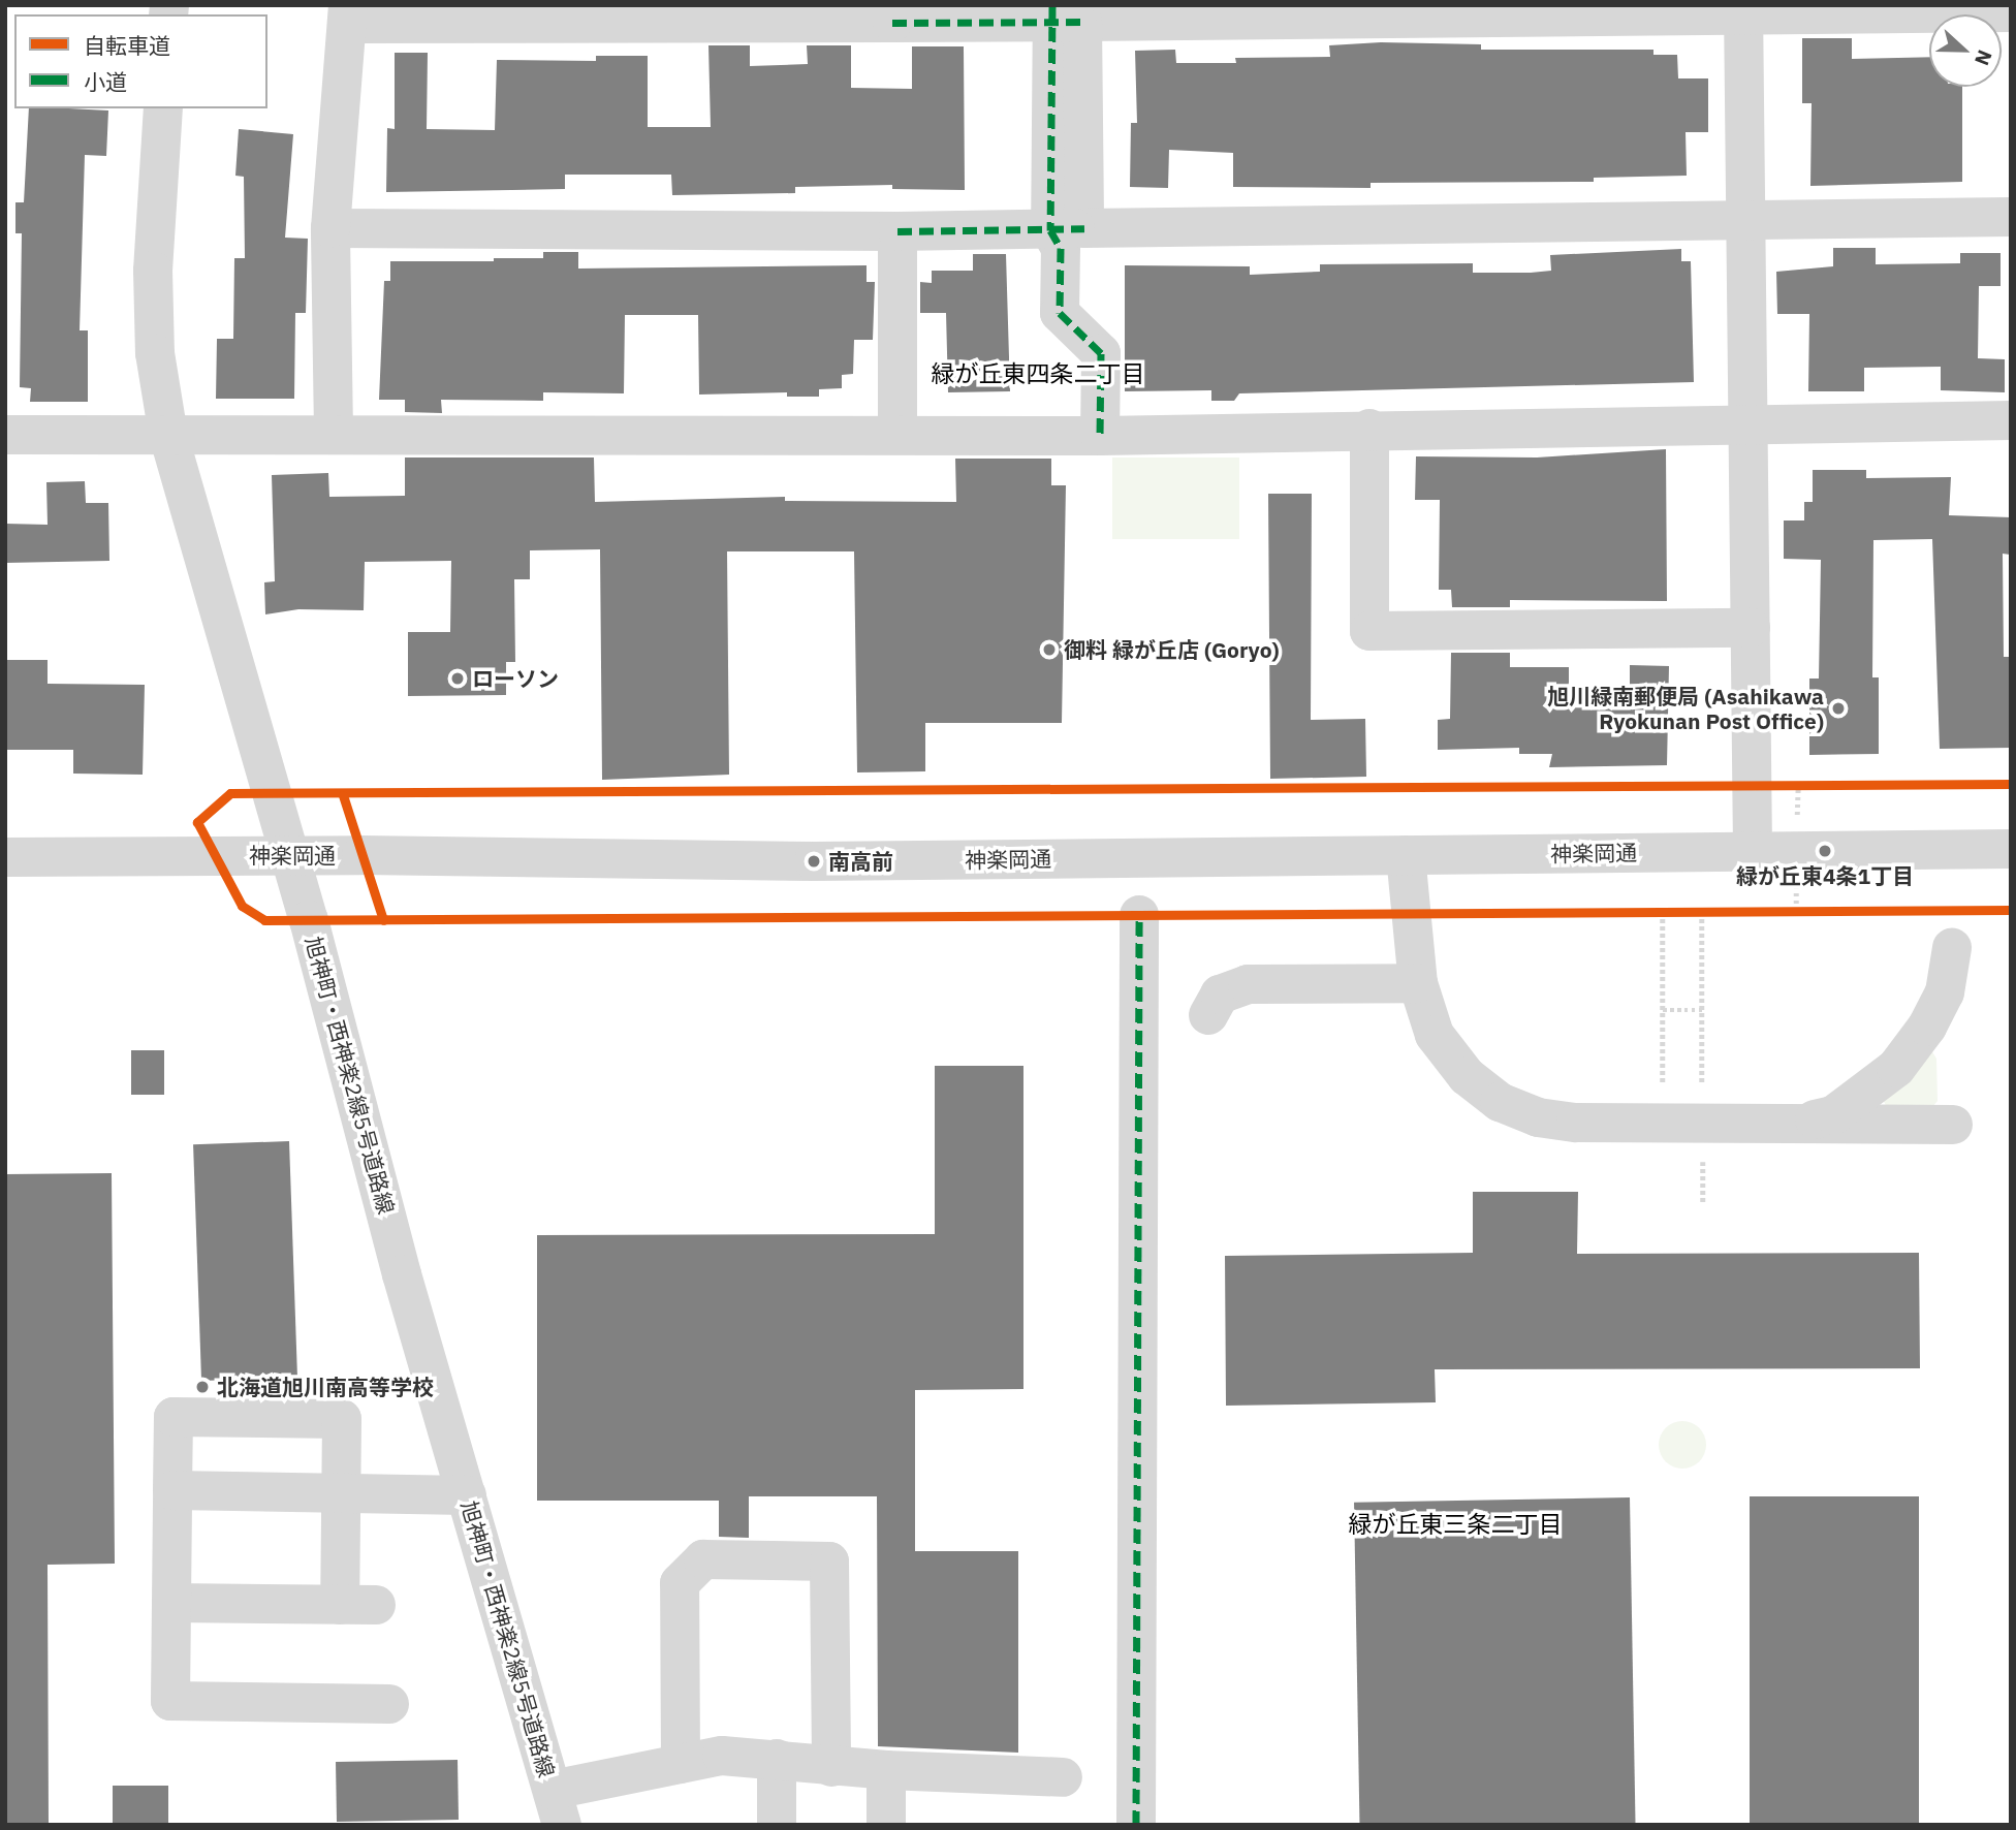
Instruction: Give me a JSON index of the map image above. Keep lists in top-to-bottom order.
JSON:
{
  "streets": {
    "street": ["神楽岡通", "旭神町・西神楽2線5号道路線"]
  },
  "crossings": [
    ["神楽岡通", "旭神町・西神楽2線5号道路線"]
  ],
  "districts": ["緑が丘東四条二丁目", "緑が丘東三条二丁目"],
  "places": [
    "御料 緑が丘店 (Goryo)",
    "ローソン",
    "旭川緑南郵便局 (Asahikawa Ryokunan Post Office)",
    "緑が丘東4条1丁目",
    "南高前",
    "北海道旭川南高等学校"
  ],
  "legend": ["自転車道", "小道"],
  "north": "right"
}
